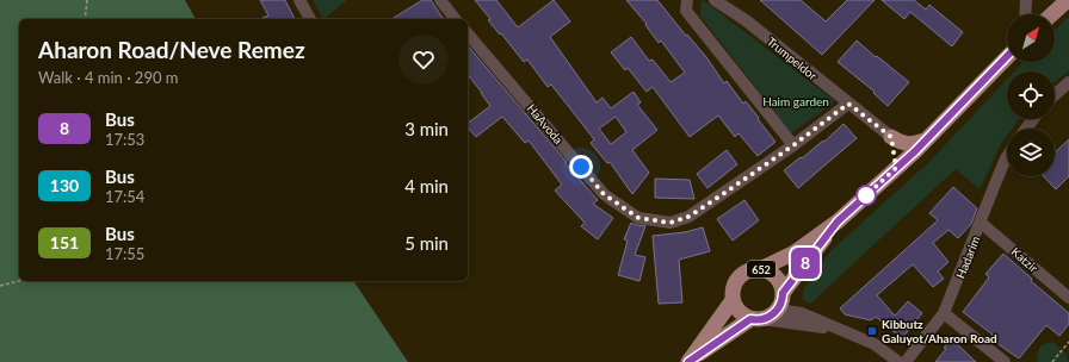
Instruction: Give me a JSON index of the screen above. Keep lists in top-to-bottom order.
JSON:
{
  "streets": {
    "main road": ["652"],
    "street": [
      "Trumpeldor",
      "HaAvoda",
      "Hadarim",
      "Katzir"
    ]
  },
  "crossings": [
    ["Trumpeldor", "HaAvoda"],
    ["Hadarim", "Katzir"]
  ],
  "parks": ["Haim garden"],
  "places": {
    "transit": ["Kibbutz Galuyot/Aharon Road"]
  },
  "lines": ["bus line 8"],
  "north": "top right",
  "page": {
    "on_map": "8",
    "heading": ["Aharon Road/Neve Remez", "Walk · 4 min · 290 m"],
    "list": [
      {
        "mark": "8",
        "name": "Bus",
        "note": "17:53",
        "value": "3 min"
      },
      {
        "mark": "130",
        "name": "Bus",
        "note": "17:54",
        "value": "4 min"
      },
      {
        "mark": "151",
        "name": "Bus",
        "note": "17:55",
        "value": "5 min"
      }
    ]
  }
}
